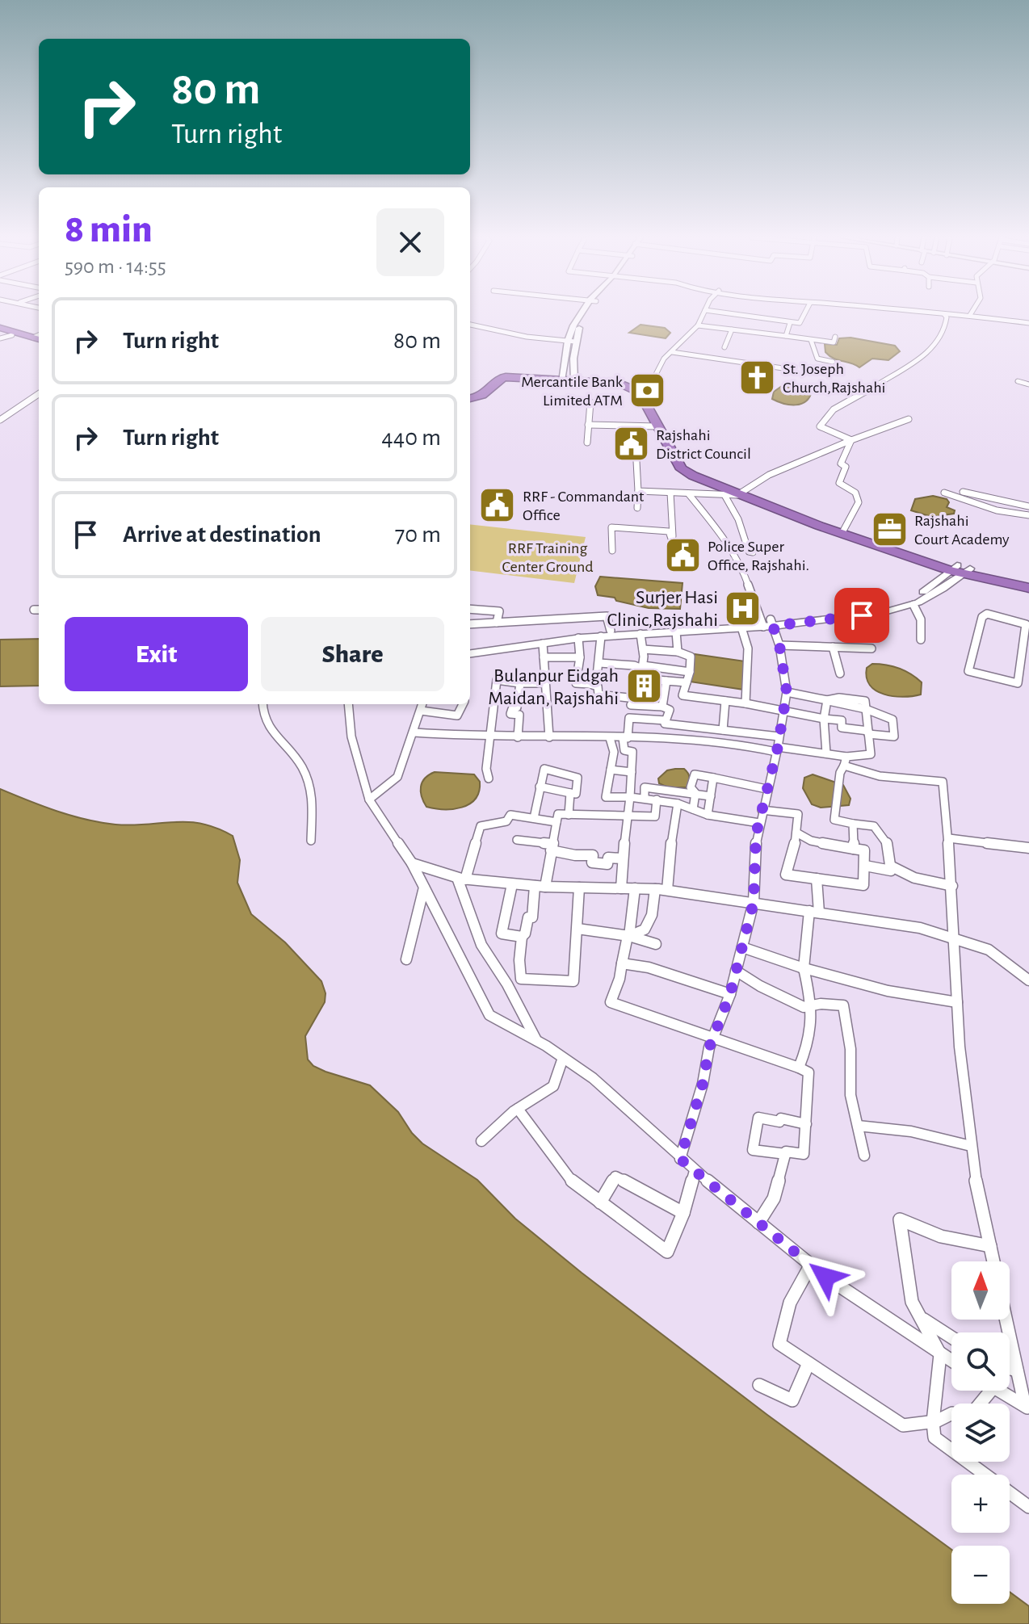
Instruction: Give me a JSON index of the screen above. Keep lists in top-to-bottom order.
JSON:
{
  "parks": ["RRF Training Center Ground"],
  "places": {
    "church": ["St. Joseph Church,Rajshahi"],
    "bank": ["Mercantile Bank Limited ATM"],
    "public building": ["Rajshahi District Council", "RRF - Commandant Office", "Police Super Office, Rajshahi."],
    "office": ["Rajshahi Court Academy"],
    "hospital": ["Surjer Hasi Clinic,Rajshahi"],
    "building": ["Bulanpur Eidgah Maidan, Rajshahi"]
  },
  "north": "top",
  "page": {
    "turn": ["80 m", "Turn right"],
    "heading": ["8 min", "590 m · 14:55"],
    "list": [
      {
        "name": "Turn right",
        "value": "80 m"
      },
      {
        "name": "Turn right",
        "value": "440 m"
      },
      {
        "name": "Arrive at destination",
        "value": "70 m"
      }
    ],
    "buttons": ["Exit", "Share"],
    "map_buttons": ["+", "−"]
  }
}
